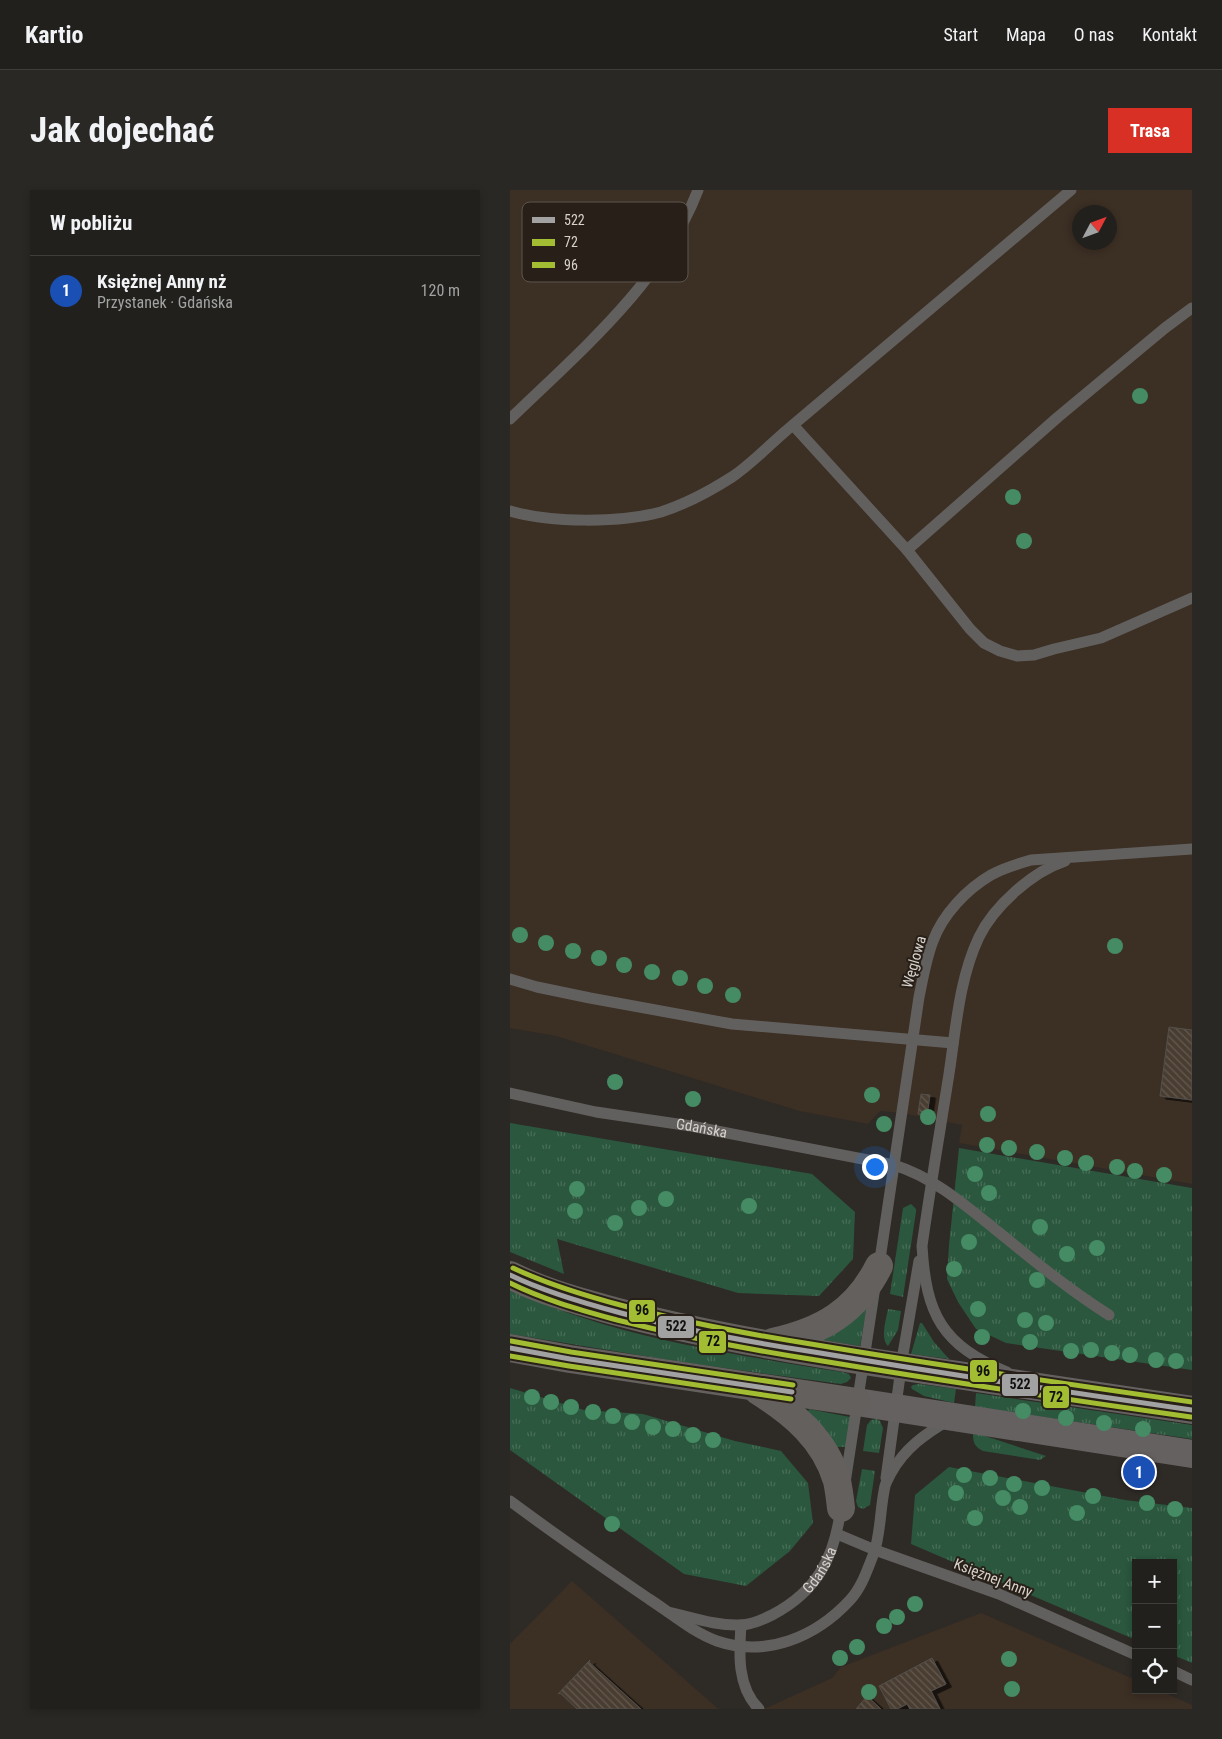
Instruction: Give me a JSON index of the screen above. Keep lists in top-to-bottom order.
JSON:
{
  "streets": {
    "street": ["Gdańska"],
    "lane": ["Węglowa", "Księżnej Anny"]
  },
  "crossings": [
    ["Węglowa", "Gdańska"],
    ["Gdańska", "Księżnej Anny"]
  ],
  "lines": ["transit line 96", "transit line 522", "transit line 72"],
  "legend": ["522", "72", "96"],
  "north": "top right",
  "page": {
    "header": "Kartio",
    "nav": [
      "Start",
      "Mapa",
      "O nas",
      "Kontakt"
    ],
    "buttons": "Trasa",
    "title": "Jak dojechać",
    "heading": "W pobliżu",
    "list": [
      {
        "mark": "1",
        "name": "Księżnej Anny nż",
        "note": "Przystanek · Gdańska",
        "value": "120 m"
      }
    ],
    "pins": "1",
    "map_buttons": ["+", "−"]
  }
}
